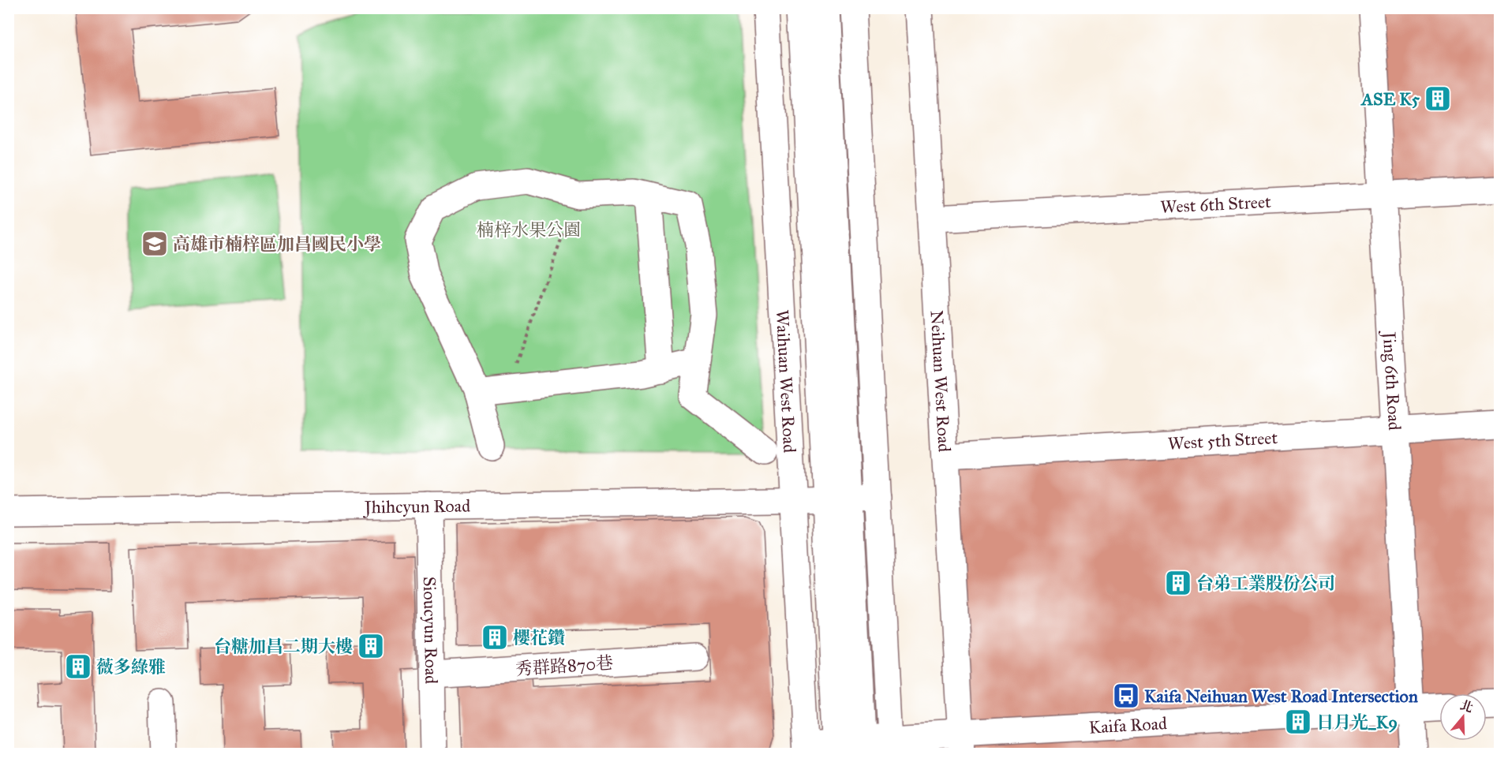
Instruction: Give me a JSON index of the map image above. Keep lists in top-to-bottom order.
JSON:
{
  "streets": {
    "street": [
      "West 6th Street",
      "Waihuan West Road",
      "Neihuan West Road",
      "Jing 6th Road",
      "West 5th Street",
      "Jhihcyun Road",
      "Sioucyun Road",
      "秀群路870巷",
      "Kaifa Road"
    ]
  },
  "crossings": [
    ["West 6th Street", "Neihuan West Road"],
    ["West 6th Street", "Jing 6th Road"],
    ["Waihuan West Road", "Jhihcyun Road"],
    ["Waihuan West Road", "Kaifa Road"],
    ["Neihuan West Road", "West 5th Street"],
    ["Neihuan West Road", "Kaifa Road"],
    ["Jing 6th Road", "West 5th Street"],
    ["Jing 6th Road", "Kaifa Road"],
    ["Jhihcyun Road", "Sioucyun Road"],
    ["Sioucyun Road", "秀群路870巷"]
  ],
  "parks": ["楠梓水果公園"],
  "places": {
    "building": [
      "ASE K5",
      "台弟工業股份公司",
      "櫻花鑽",
      "台糖加昌二期大樓",
      "薇多綠雅",
      "日月光_K9"
    ],
    "school or university": ["高雄市楠梓區加昌國民小學"],
    "bus stop": ["Kaifa Neihuan West Road Intersection"]
  },
  "north": "top"
}
